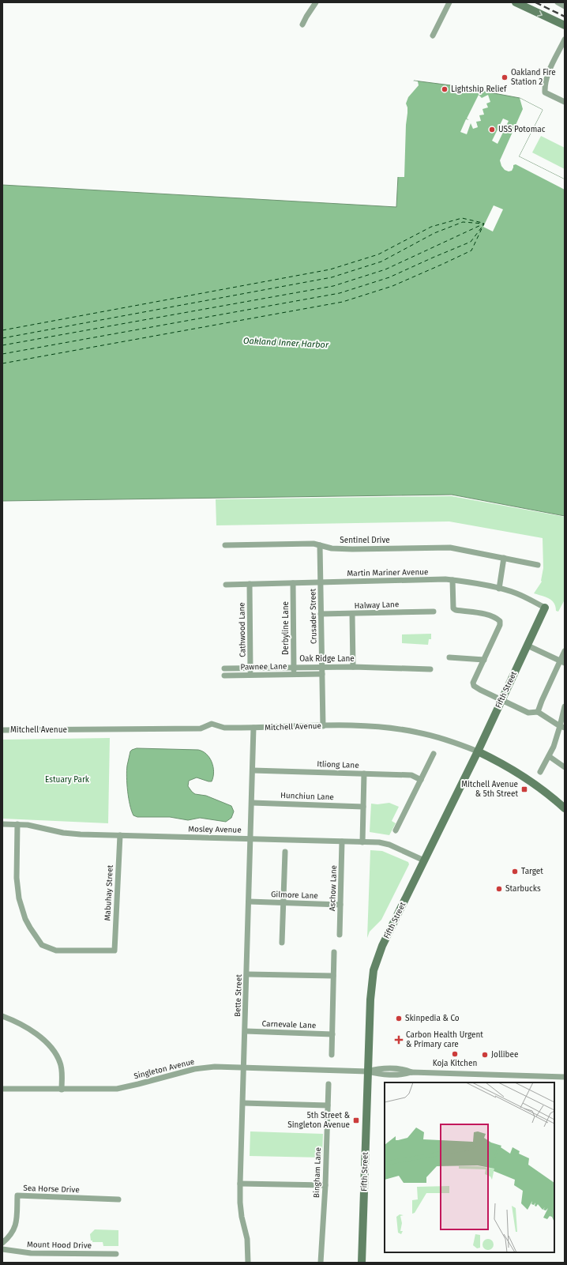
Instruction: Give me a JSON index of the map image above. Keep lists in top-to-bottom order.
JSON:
{
  "streets": {
    "street": [
      "Sentinel Drive",
      "Martin Mariner Avenue",
      "Halway Lane",
      "Crusader Street",
      "Derbyline Lane",
      "Cathwood Lane",
      "Oak Ridge Lane",
      "Pawnee Lane",
      "Fifth Street",
      "Mitchell Avenue",
      "Itliong Lane",
      "Hunchiun Lane",
      "Mosley Avenue",
      "Aschow Lane",
      "Mabuhay Street",
      "Gilmore Lane",
      "Bette Street",
      "Carnevale Lane",
      "Singleton Avenue",
      "Bingham Lane",
      "Sea Horse Drive",
      "Mount Hood Drive"
    ]
  },
  "crossings": [
    ["Sentinel Drive", "Crusader Street"],
    ["Martin Mariner Avenue", "Crusader Street"],
    ["Martin Mariner Avenue", "Derbyline Lane"],
    ["Martin Mariner Avenue", "Cathwood Lane"],
    ["Martin Mariner Avenue", "Fifth Street"],
    ["Halway Lane", "Crusader Street"],
    ["Crusader Street", "Oak Ridge Lane"],
    ["Crusader Street", "Pawnee Lane"],
    ["Crusader Street", "Mitchell Avenue"],
    ["Derbyline Lane", "Oak Ridge Lane"],
    ["Derbyline Lane", "Pawnee Lane"],
    ["Cathwood Lane", "Oak Ridge Lane"],
    ["Cathwood Lane", "Pawnee Lane"],
    ["Fifth Street", "Mitchell Avenue"],
    ["Fifth Street", "Mosley Avenue"],
    ["Fifth Street", "Singleton Avenue"],
    ["Mitchell Avenue", "Bette Street"],
    ["Itliong Lane", "Bette Street"],
    ["Hunchiun Lane", "Bette Street"],
    ["Mosley Avenue", "Aschow Lane"],
    ["Mosley Avenue", "Mabuhay Street"],
    ["Mosley Avenue", "Bette Street"],
    ["Aschow Lane", "Gilmore Lane"],
    ["Gilmore Lane", "Bette Street"],
    ["Bette Street", "Carnevale Lane"],
    ["Bette Street", "Singleton Avenue"]
  ],
  "water": ["Oakland Inner Harbor"],
  "parks": ["Estuary Park"],
  "places": {
    "other": [
      "Oakland Fire Station 2",
      "Lightship Relief",
      "USS Potomac",
      "Target",
      "Starbucks",
      "Skinpedia & Co",
      "Koja Kitchen",
      "Jollibee"
    ],
    "transit": ["Mitchell Avenue & 5th Street", "5th Street & Singleton Avenue"],
    "health": ["Carbon Health Urgent & Primary care"]
  }
}
